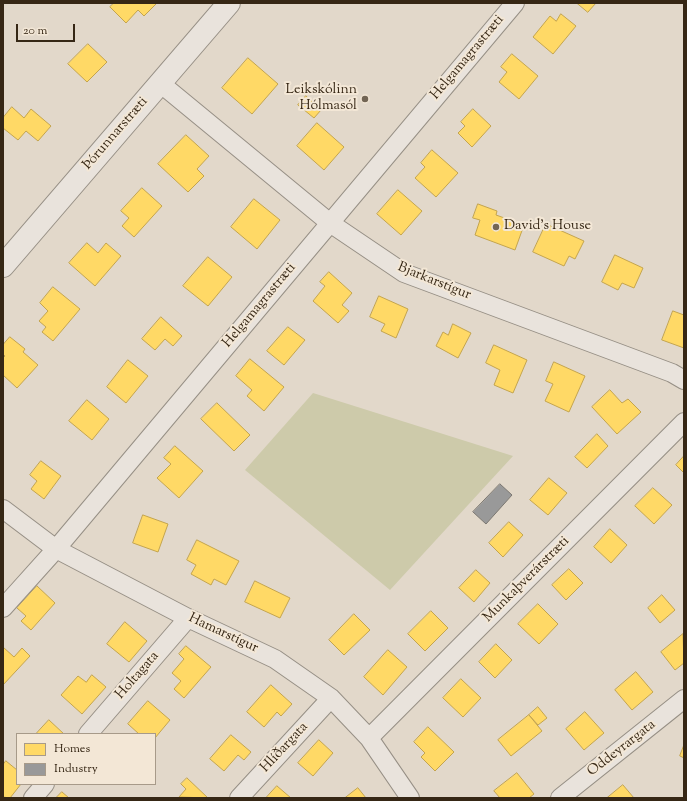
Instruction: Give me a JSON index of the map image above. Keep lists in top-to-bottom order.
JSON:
{
  "streets": {
    "street": [
      "Helgamagrastræti",
      "Þórunnarstræti",
      "Bjarkarstígur",
      "Munkaþverárstræti",
      "Hamarstígur",
      "Holtagata",
      "Hlíðargata",
      "Oddeyrargata"
    ]
  },
  "crossings": [
    ["Helgamagrastræti", "Bjarkarstígur"],
    ["Helgamagrastræti", "Hamarstígur"],
    ["Þórunnarstræti", "Bjarkarstígur"],
    ["Munkaþverárstræti", "Hamarstígur"],
    ["Hamarstígur", "Holtagata"],
    ["Hamarstígur", "Hlíðargata"]
  ],
  "places": ["Leikskólinn Hólmasól", "David's House"],
  "legend": ["Homes", "Industry"],
  "scale_bar": "20 m"
}
